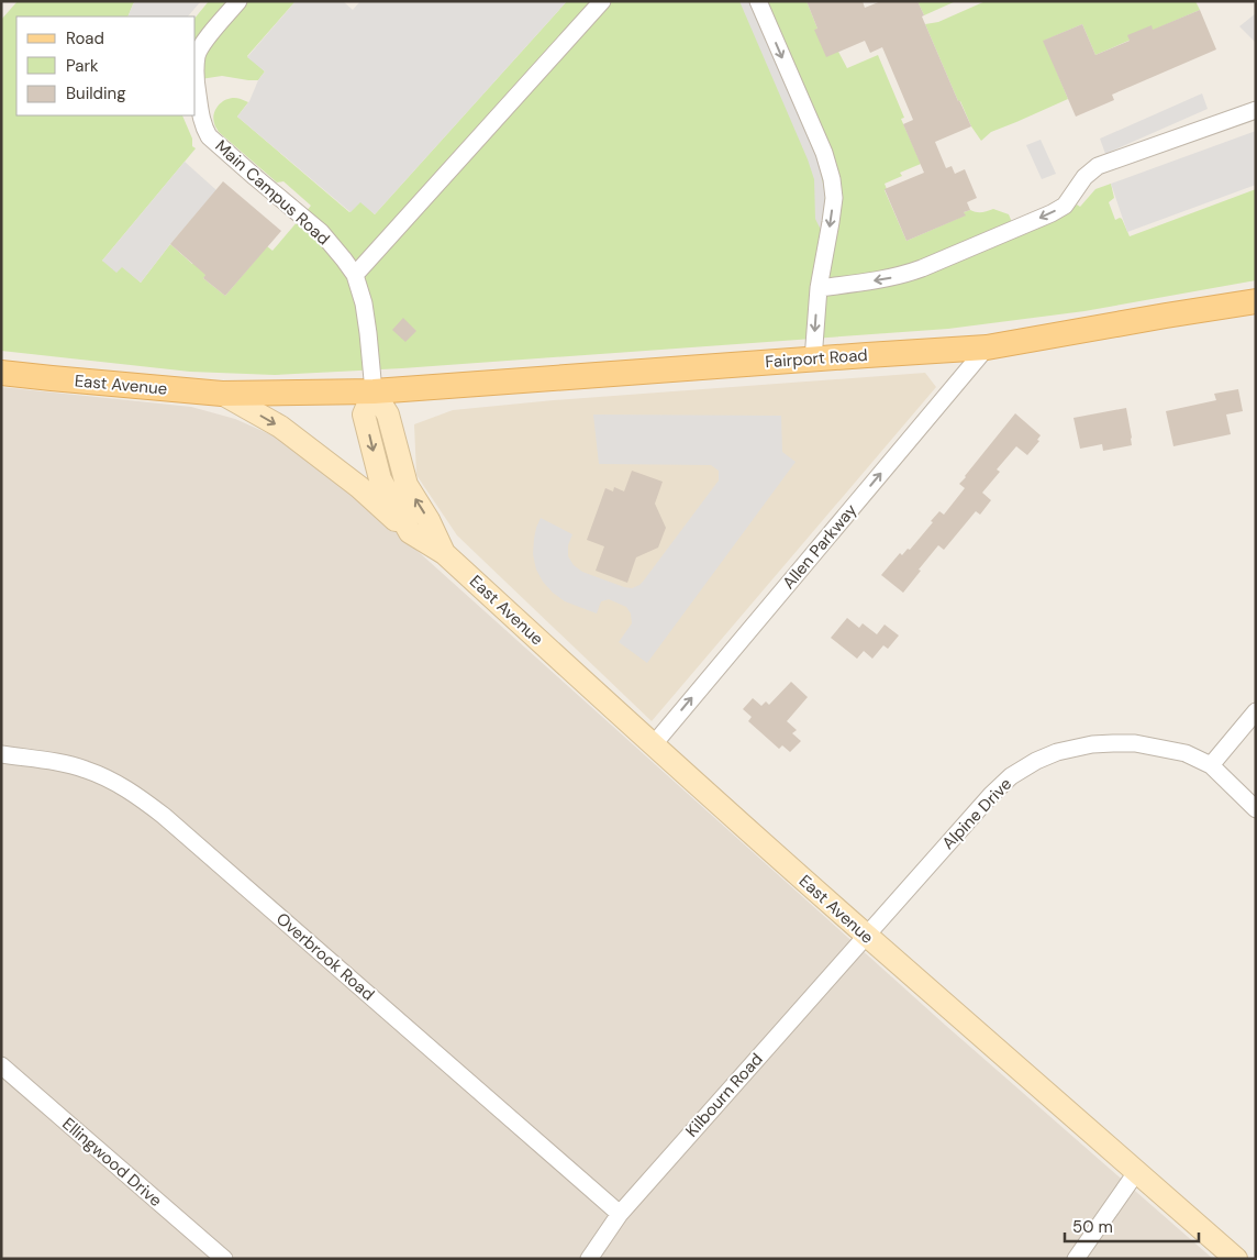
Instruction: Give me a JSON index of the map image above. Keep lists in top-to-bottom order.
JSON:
{
  "streets": {
    "main road": ["Fairport Road", "East Avenue"],
    "street": [
      "Main Campus Road",
      "Allen Parkway",
      "Alpine Drive",
      "Overbrook Road",
      "Kilbourn Road",
      "Ellingwood Drive"
    ]
  },
  "crossings": [
    ["Main Campus Road", "Fairport Road"],
    ["Main Campus Road", "East Avenue"],
    ["Fairport Road", "East Avenue"],
    ["Fairport Road", "Allen Parkway"],
    ["East Avenue", "Allen Parkway"],
    ["East Avenue", "Alpine Drive"],
    ["East Avenue", "Kilbourn Road"],
    ["Alpine Drive", "Kilbourn Road"],
    ["Overbrook Road", "Kilbourn Road"]
  ],
  "one_way": ["Allen Parkway"],
  "legend": ["Road", "Park", "Building"],
  "scale_bar": "50 m"
}
